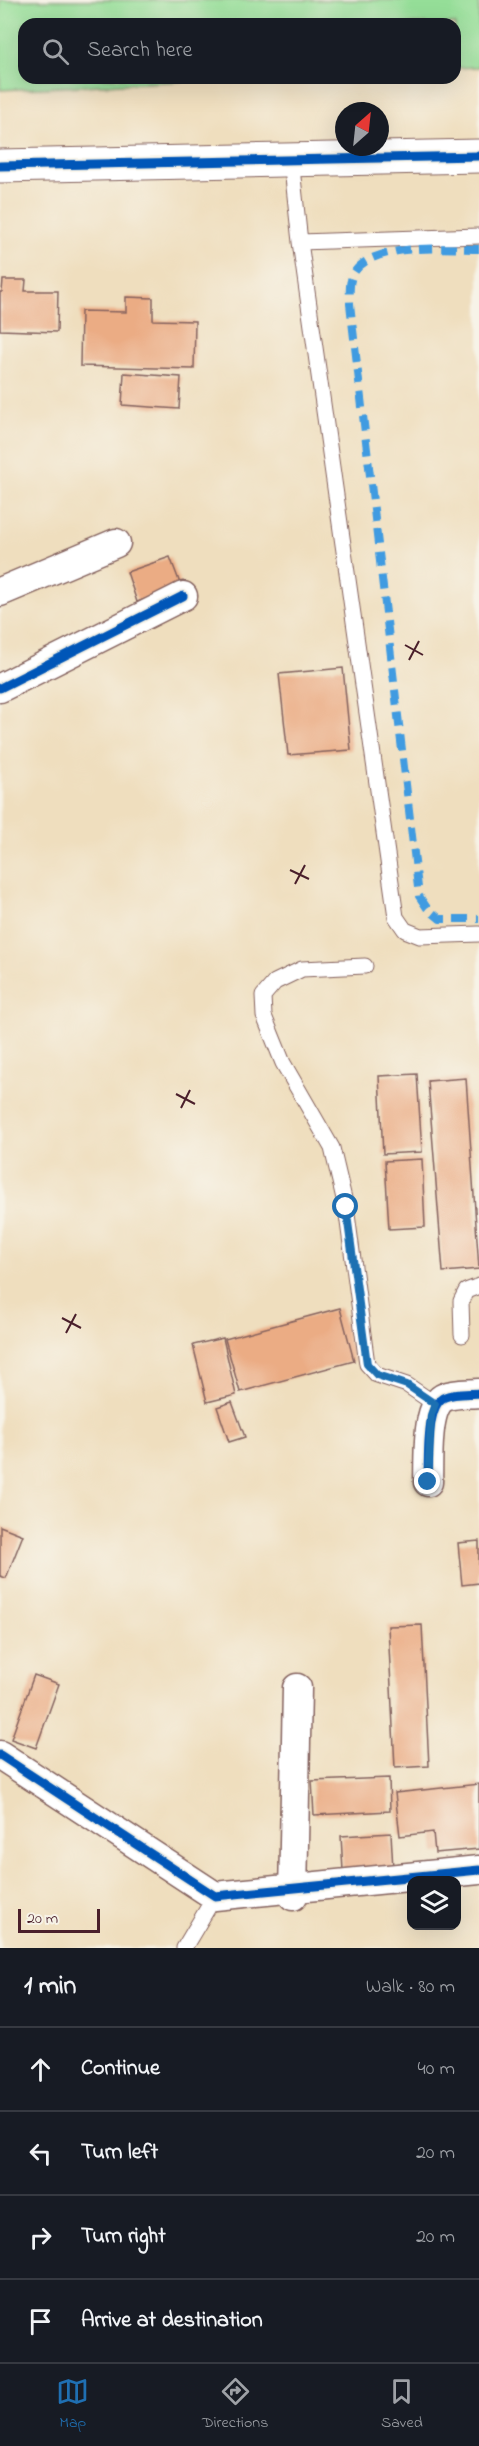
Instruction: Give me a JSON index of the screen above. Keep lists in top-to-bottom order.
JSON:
{
  "scale_bar": "20 m",
  "north": "top right",
  "page": {
    "search": "Search here",
    "scale": "20 m",
    "heading": ["1 min", "Walk · 80 m"],
    "list": [
      ["Continue", "40 m"],
      ["Turn left", "20 m"],
      ["Turn right", "20 m"],
      "Arrive at destination"
    ],
    "nav": ["Map", "Directions", "Saved"]
  }
}
